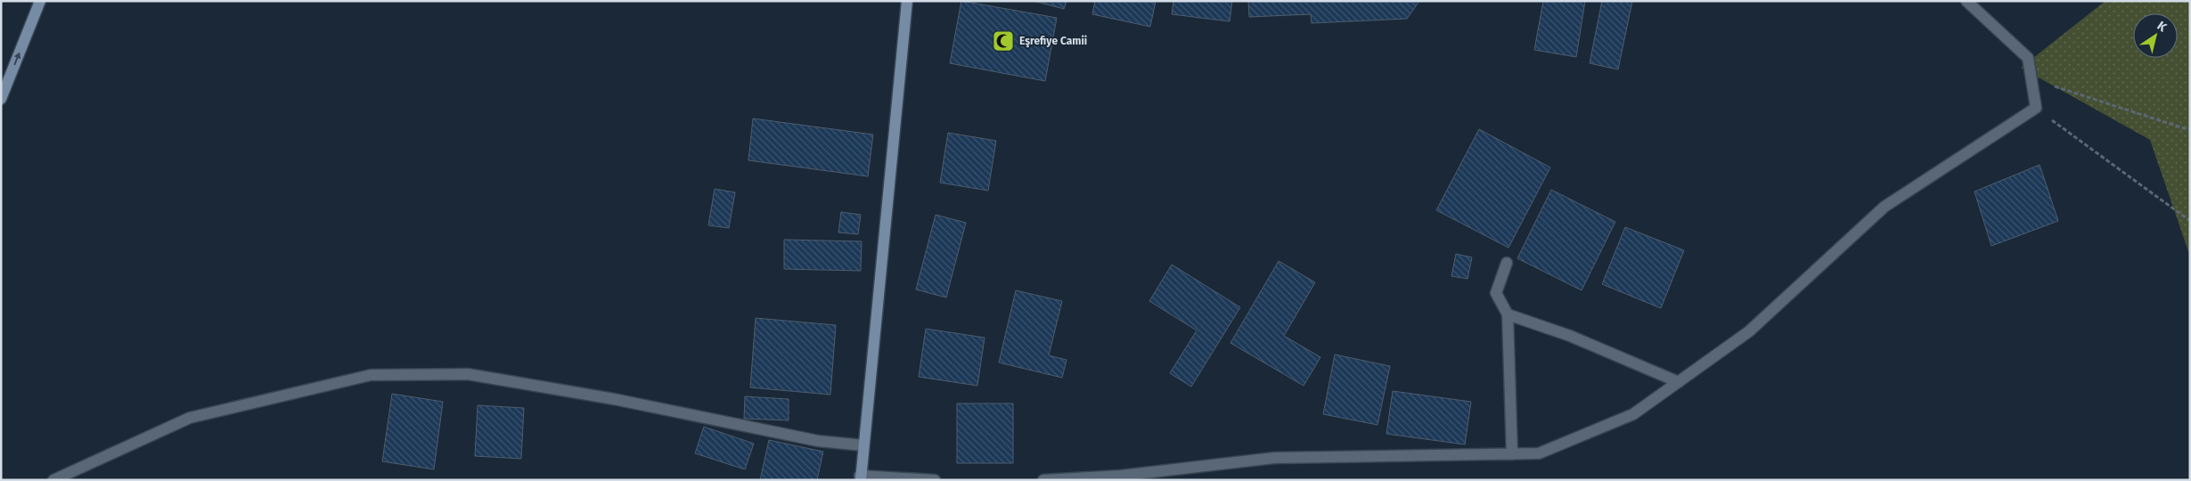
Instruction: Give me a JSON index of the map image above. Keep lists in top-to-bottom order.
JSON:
{
  "places": {
    "mosque": ["Eşrefiye Camii"]
  },
  "north": "top right"
}
